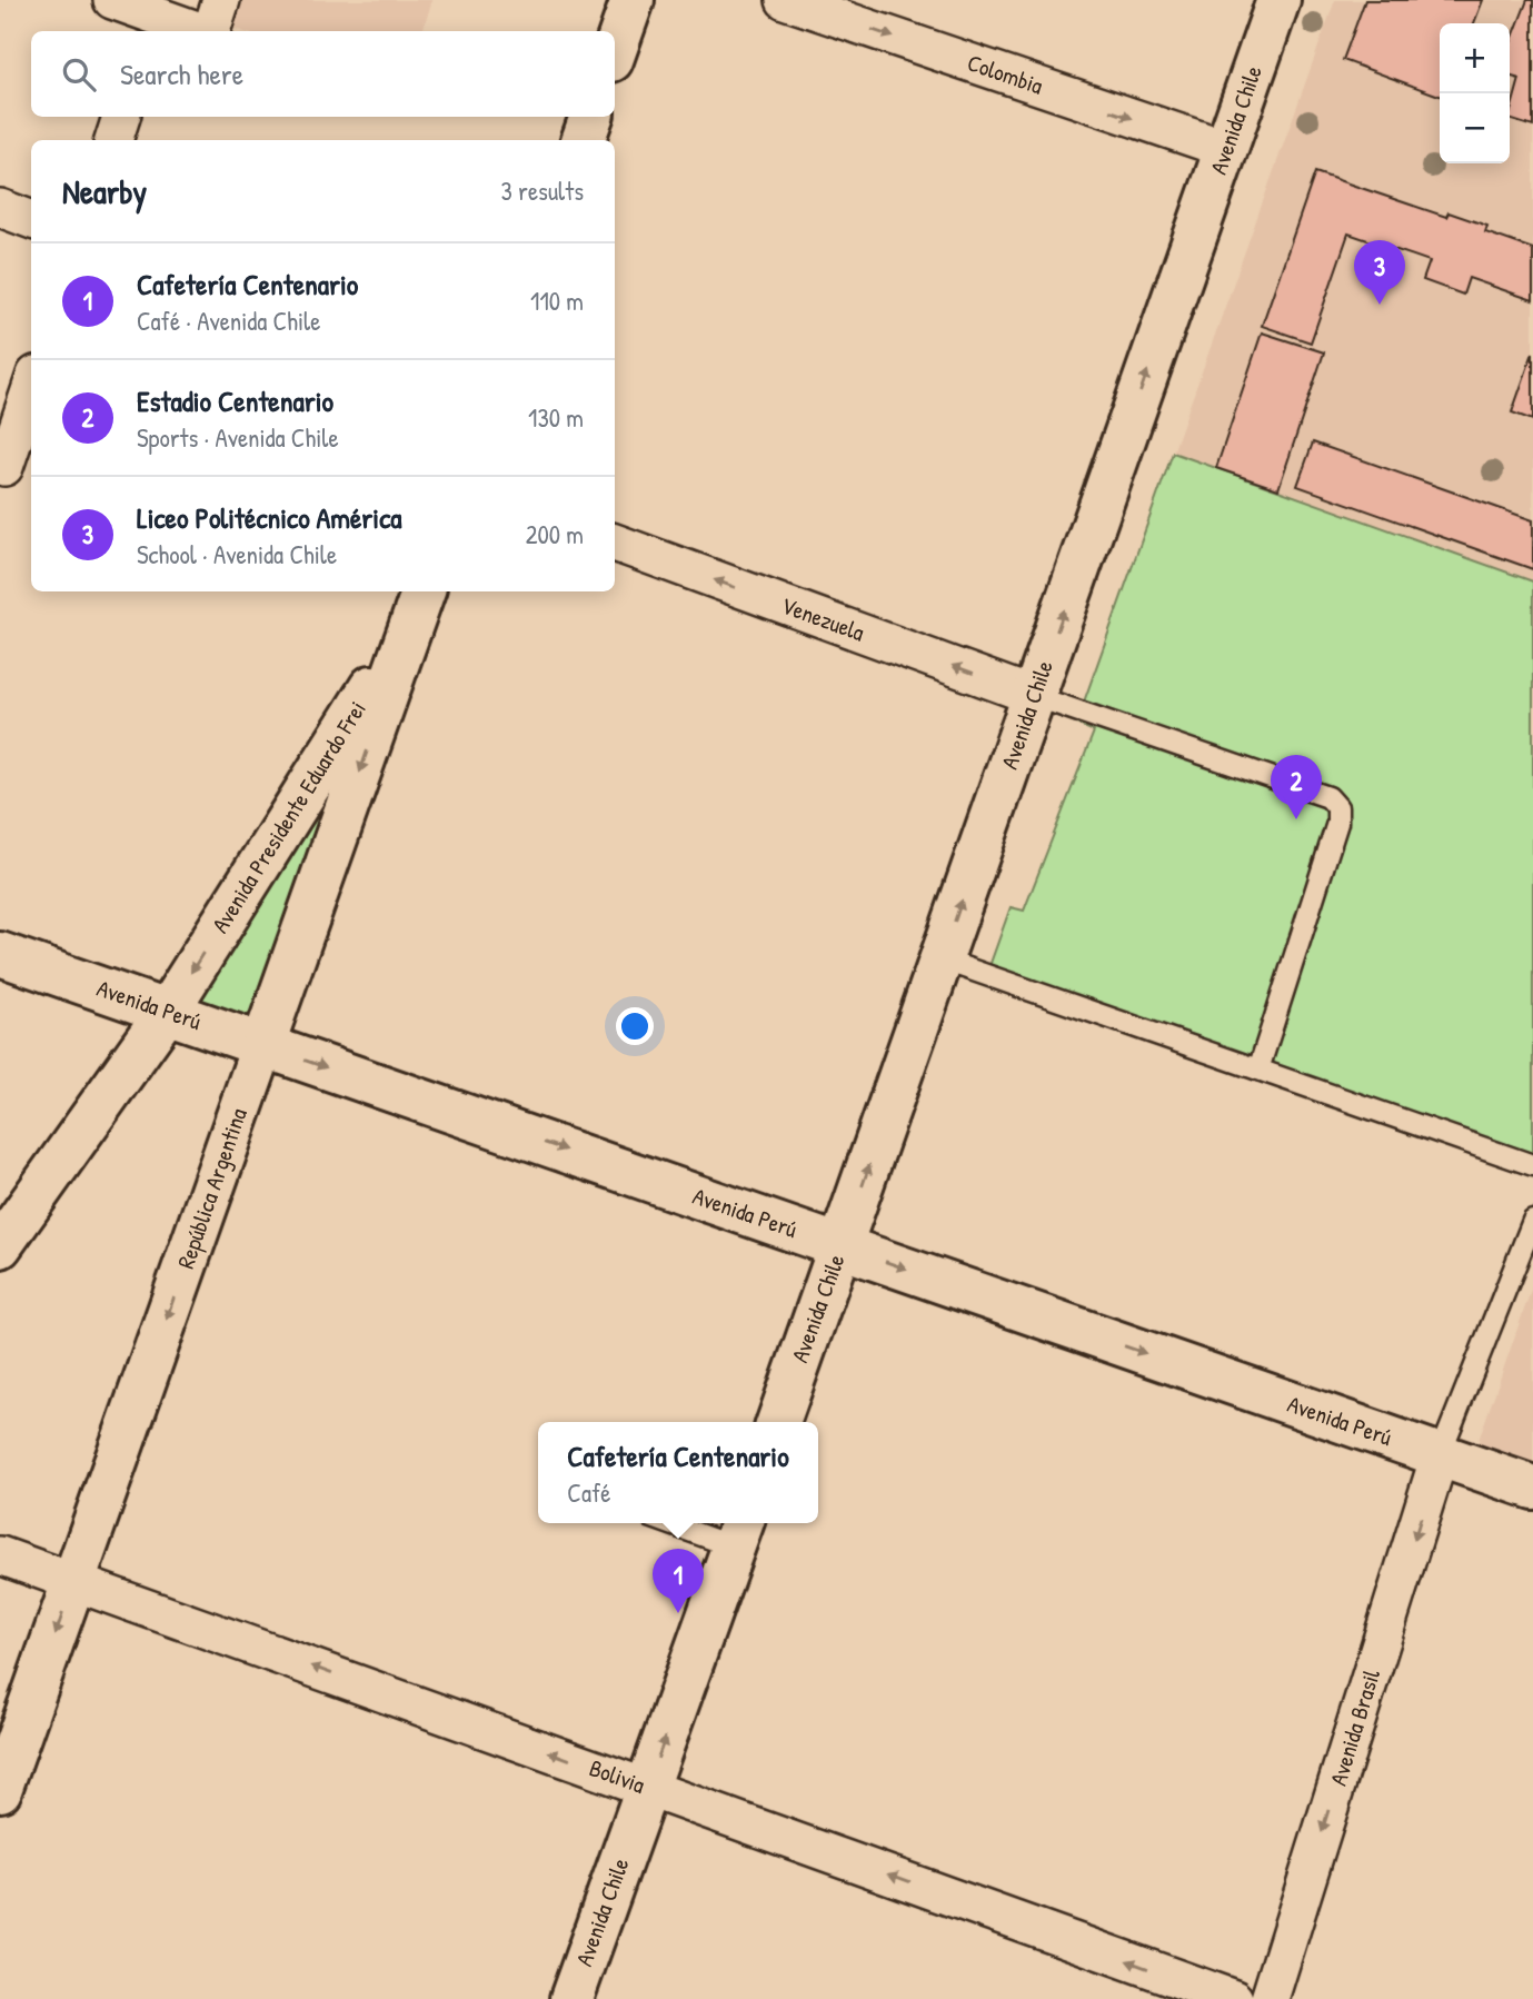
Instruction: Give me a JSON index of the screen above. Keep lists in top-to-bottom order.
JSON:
{
  "streets": {
    "main road": [
      "Avenida Chile",
      "Avenida Presidente Eduardo Frei",
      "Avenida Perú",
      "República Argentina"
    ],
    "street": [
      "Colombia",
      "Venezuela",
      "Avenida Brasil",
      "Bolivia"
    ]
  },
  "crossings": [
    ["Colombia", "Avenida Chile"],
    ["Avenida Chile", "Venezuela"],
    ["Avenida Chile", "Avenida Perú"],
    ["Avenida Chile", "Bolivia"],
    ["Avenida Presidente Eduardo Frei", "Avenida Perú"],
    ["Avenida Presidente Eduardo Frei", "República Argentina"],
    ["Avenida Perú", "República Argentina"],
    ["Avenida Perú", "Avenida Brasil"],
    ["República Argentina", "Bolivia"]
  ],
  "one_way": [
    "Colombia",
    "Avenida Chile",
    "Venezuela",
    "Avenida Presidente Eduardo Frei",
    "Avenida Perú",
    "República Argentina",
    "Avenida Brasil",
    "Bolivia"
  ],
  "page": {
    "map_buttons": ["+", "−"],
    "search": "Search here",
    "heading": ["Nearby", "3 results"],
    "pins": ["3", "2", "1"],
    "list": [
      {
        "mark": "1",
        "name": "Cafetería Centenario",
        "note": "Café · Avenida Chile",
        "value": "110 m"
      },
      {
        "mark": "2",
        "name": "Estadio Centenario",
        "note": "Sports · Avenida Chile",
        "value": "130 m"
      },
      {
        "mark": "3",
        "name": "Liceo Politécnico América",
        "note": "School · Avenida Chile",
        "value": "200 m"
      }
    ],
    "popup": ["Cafetería Centenario", "Café"]
  }
}
